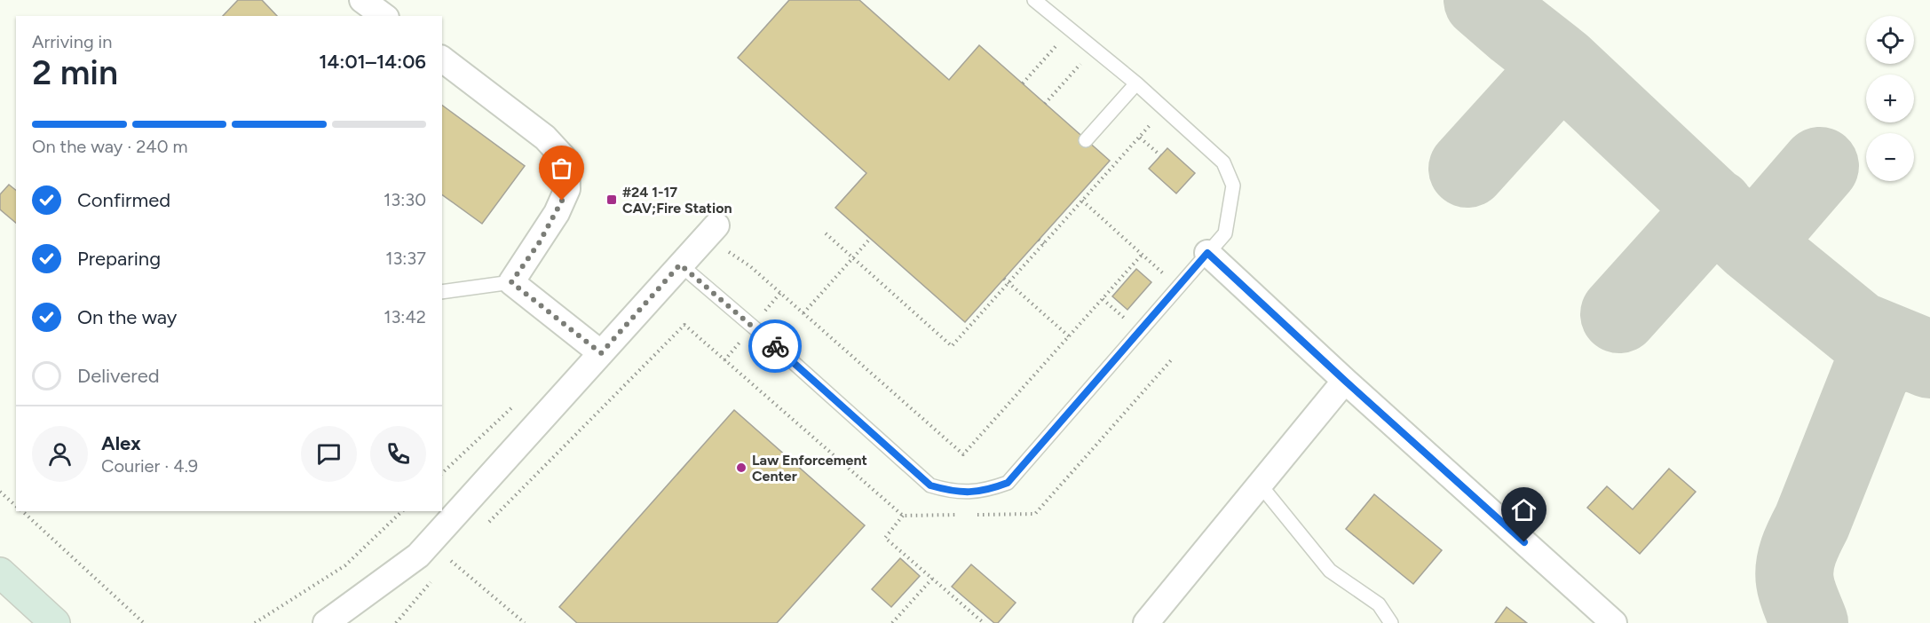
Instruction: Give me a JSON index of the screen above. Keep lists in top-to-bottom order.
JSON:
{
  "places": {
    "transit": ["#24 1-17 CAV;Fire Station"],
    "other": ["Law Enforcement Center"]
  },
  "page": {
    "map_buttons": ["+", "−"],
    "heading": ["2 min", "Arriving in", "14:01–14:06"],
    "panel": ["Alex", "Courier · 4.9"],
    "bar": "On the way · 240 m",
    "list": [
      ["Confirmed", "13:30"],
      ["Preparing", "13:37"],
      ["On the way", "13:42"],
      "Delivered"
    ]
  }
}
